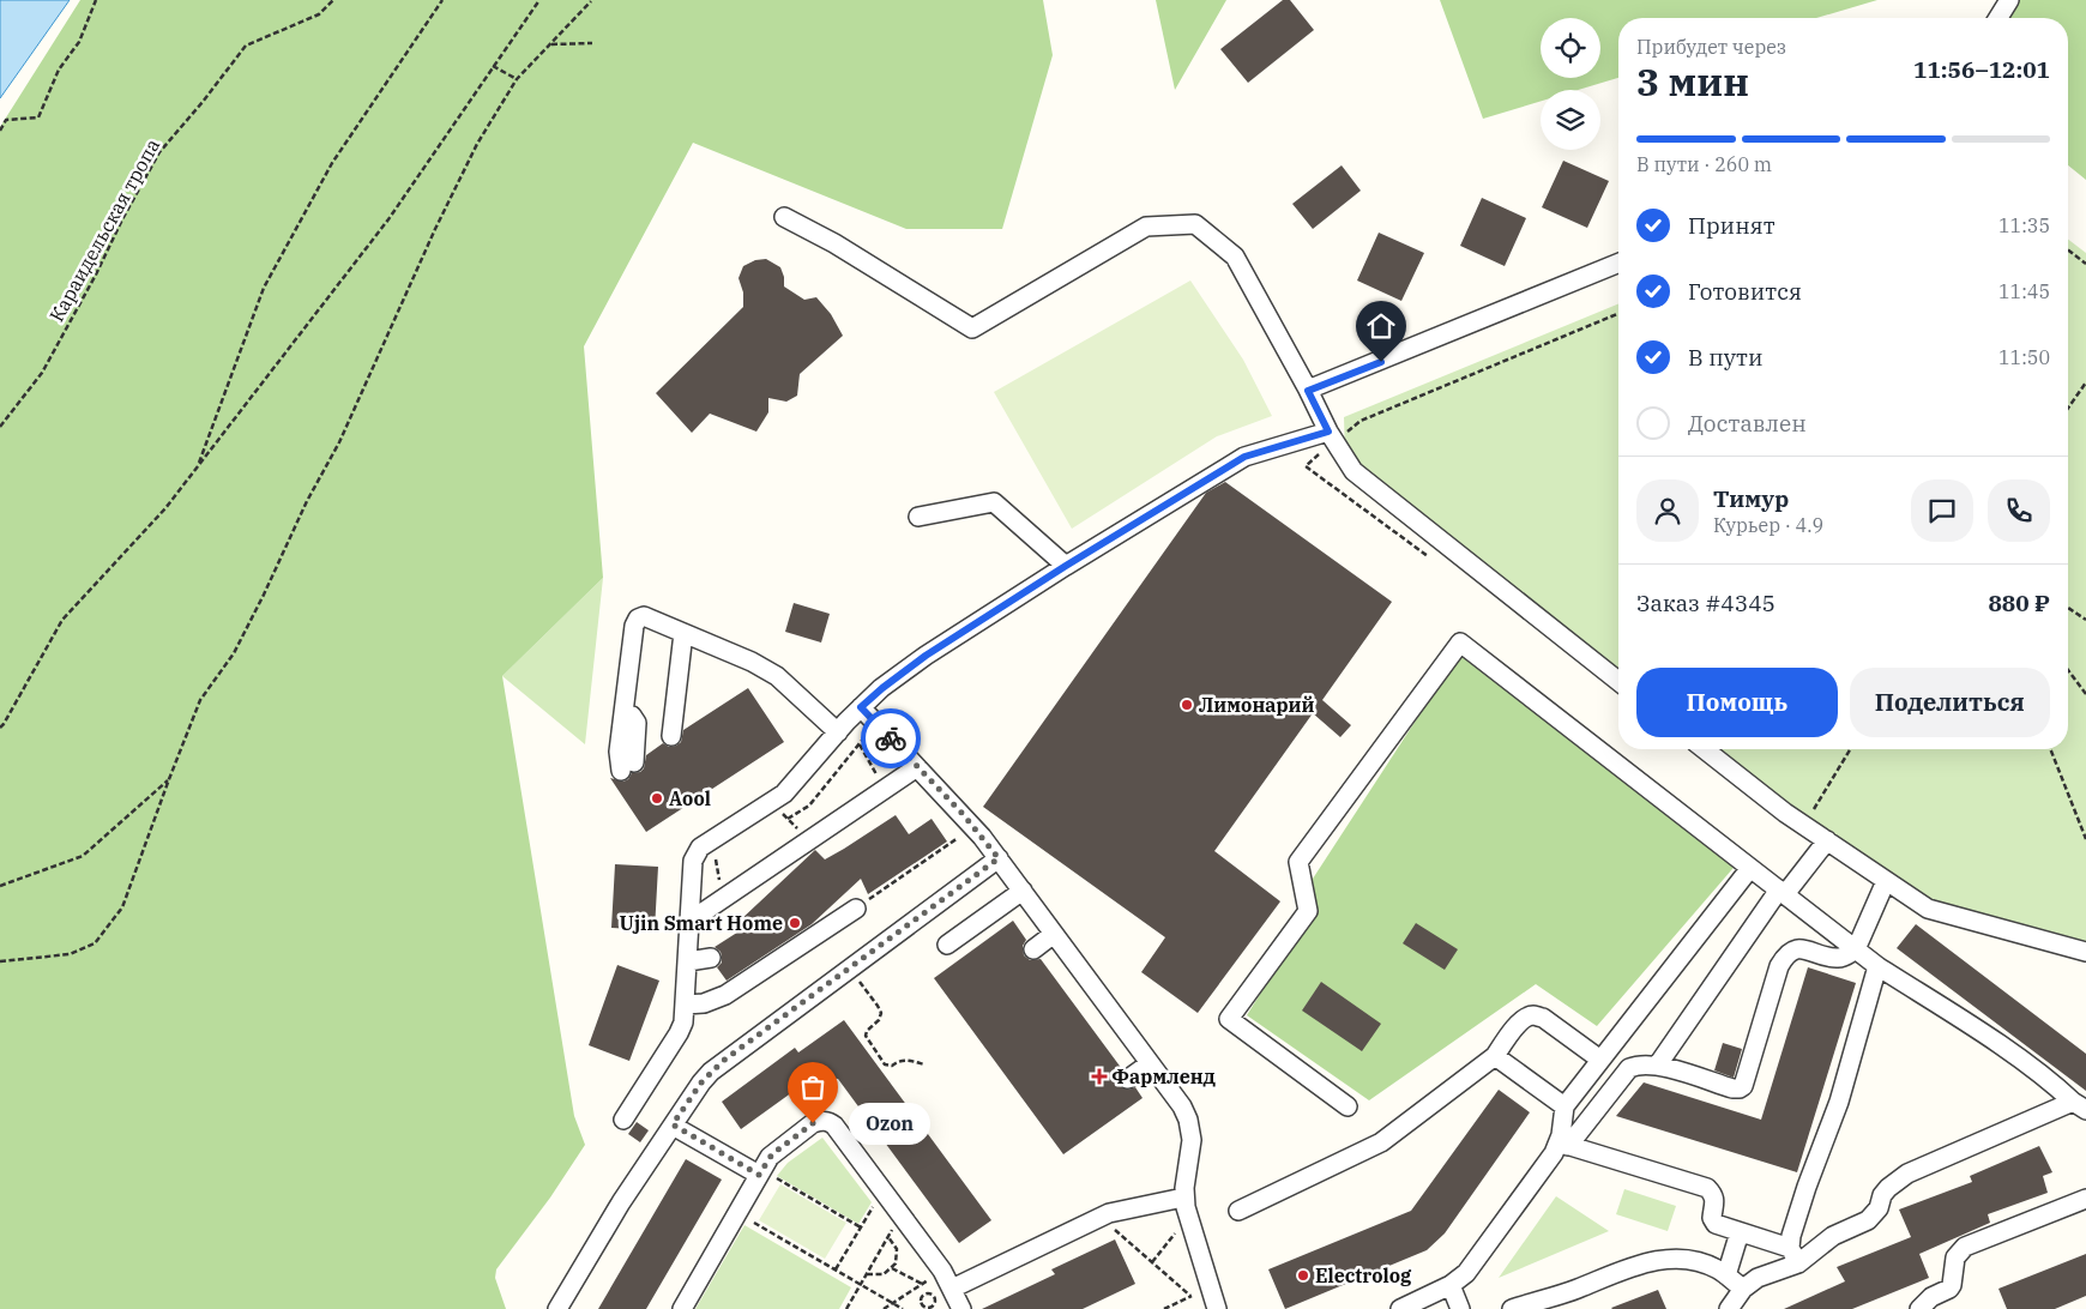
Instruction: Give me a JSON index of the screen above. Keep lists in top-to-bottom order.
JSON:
{
  "streets": {
    "path": ["Караидельская тропа"]
  },
  "places": {
    "other": [
      "Лимонарий",
      "Aool",
      "Ujin Smart Home",
      "Ozon",
      "Electrolog"
    ],
    "health": ["Фармленд"]
  },
  "page": {
    "heading": ["3 мин", "Прибудет через", "11:56–12:01"],
    "panel": [
      "Тимур",
      "Курьер · 4.9",
      "Заказ #4345",
      "880 ₽"
    ],
    "bar": "В пути · 260 m",
    "list": [
      ["Принят", "11:35"],
      ["Готовится", "11:45"],
      ["В пути", "11:50"],
      "Доставлен"
    ],
    "buttons": ["Помощь", "Поделиться"],
    "bubble": "Ozon"
  }
}
